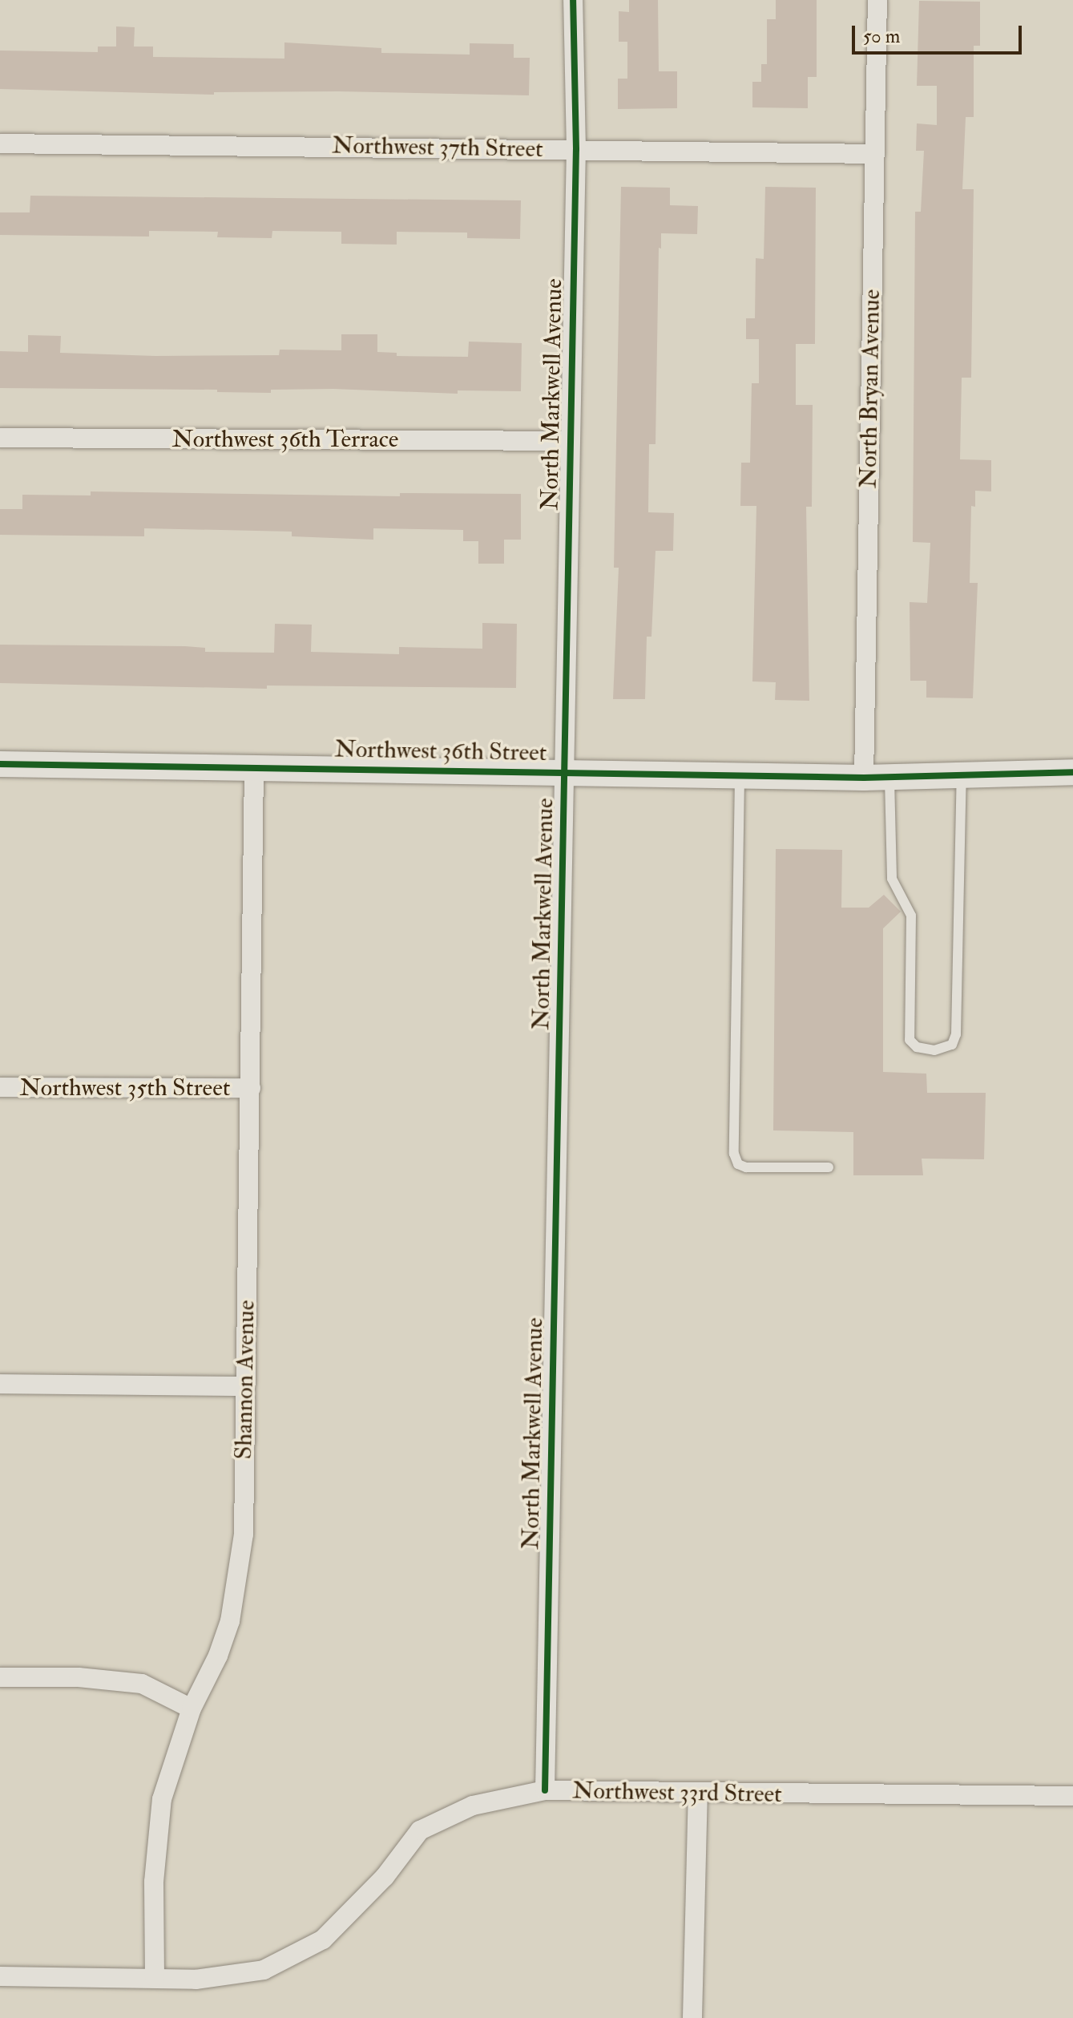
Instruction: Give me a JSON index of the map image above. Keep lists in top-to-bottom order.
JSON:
{
  "streets": {
    "street": [
      "Northwest 37th Street",
      "North Bryan Avenue",
      "North Markwell Avenue",
      "Northwest 36th Terrace",
      "Northwest 36th Street",
      "Northwest 35th Street",
      "Shannon Avenue",
      "Northwest 33rd Street"
    ]
  },
  "crossings": [
    ["Northwest 37th Street", "North Bryan Avenue"],
    ["Northwest 37th Street", "North Markwell Avenue"],
    ["North Bryan Avenue", "Northwest 36th Street"],
    ["North Markwell Avenue", "Northwest 36th Terrace"],
    ["North Markwell Avenue", "Northwest 36th Street"],
    ["North Markwell Avenue", "Northwest 33rd Street"],
    ["Northwest 36th Street", "Shannon Avenue"],
    ["Northwest 35th Street", "Shannon Avenue"],
    ["Shannon Avenue", "Northwest 33rd Street"]
  ],
  "scale_bar": "50 m"
}
